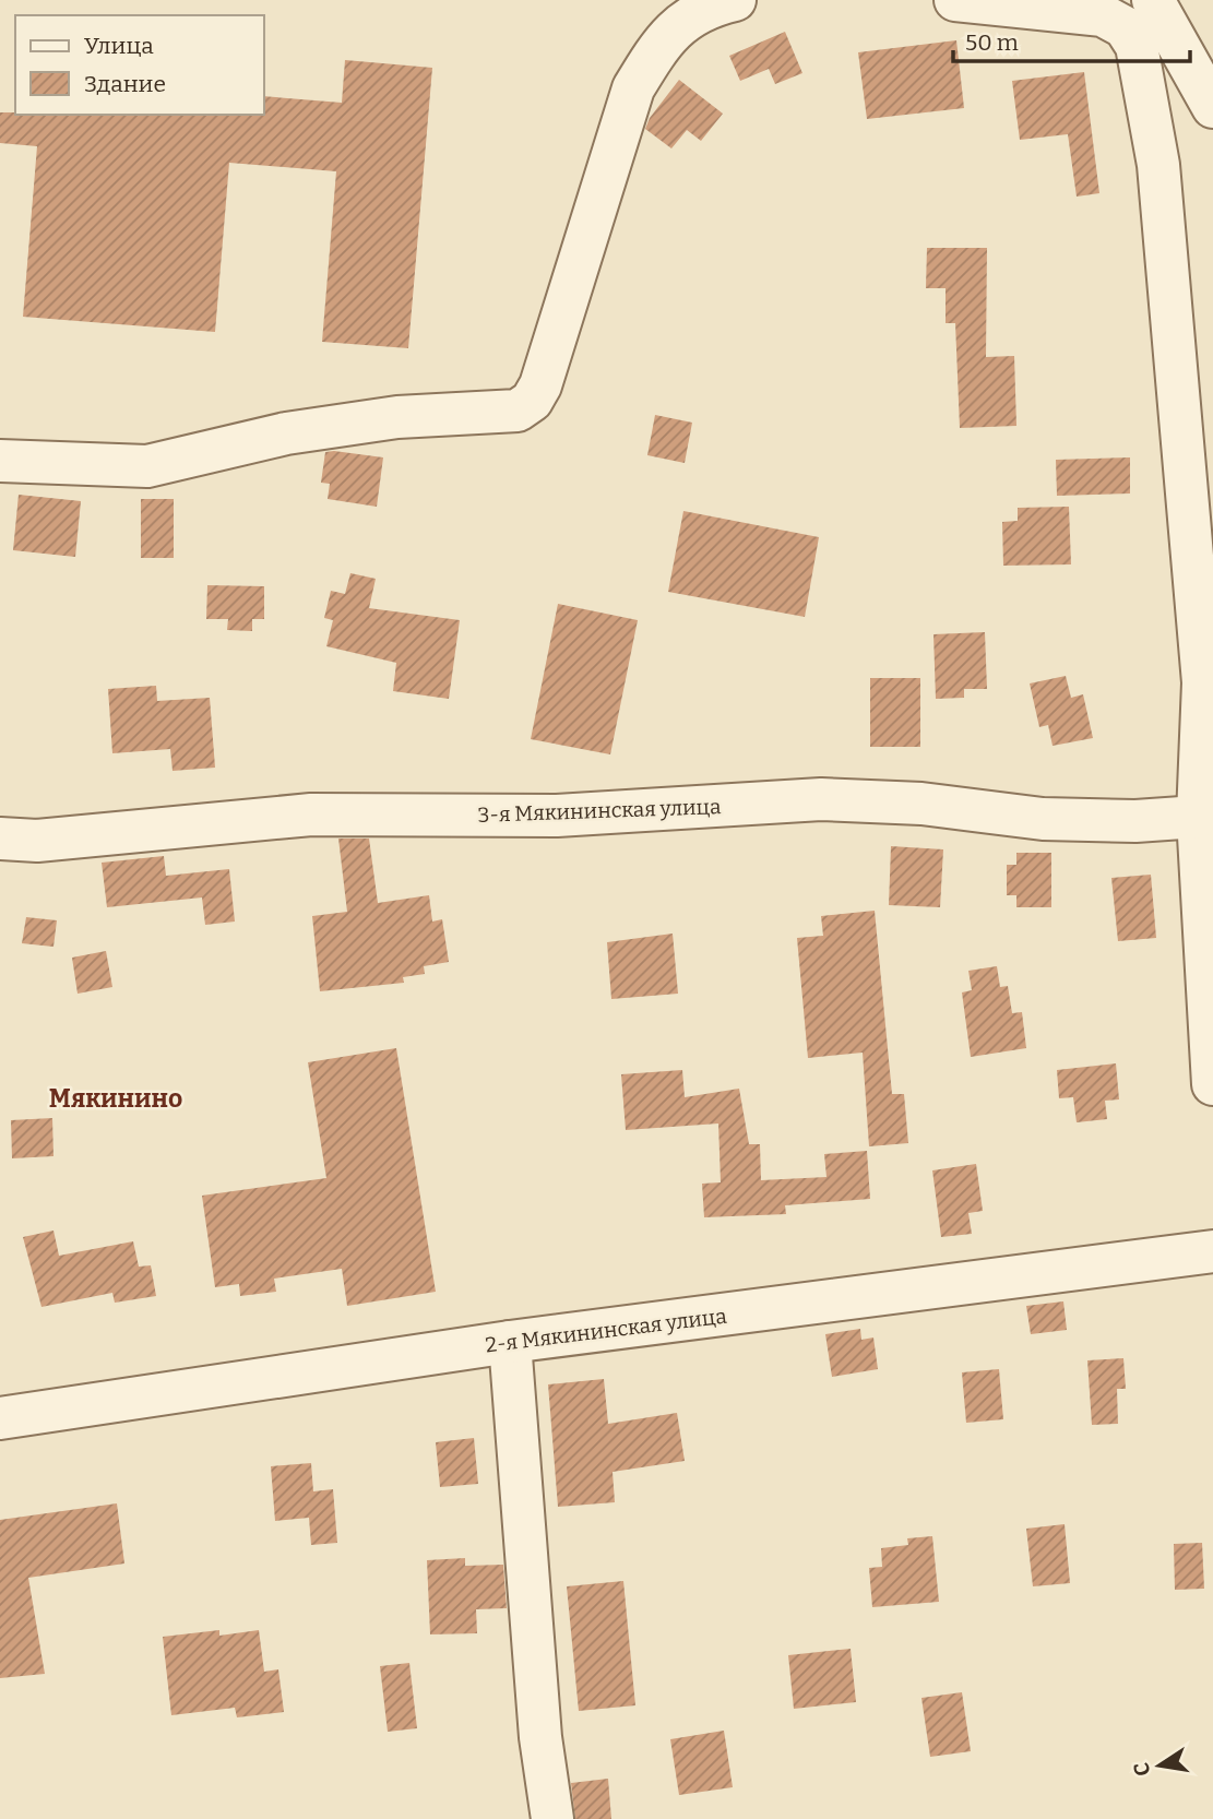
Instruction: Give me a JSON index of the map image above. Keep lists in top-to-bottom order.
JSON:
{
  "streets": {
    "street": ["3-я Мякининская улица", "2-я Мякининская улица"]
  },
  "districts": ["Мякинино"],
  "legend": ["Улица", "Здание"],
  "scale_bar": "50 m",
  "north": "left"
}
